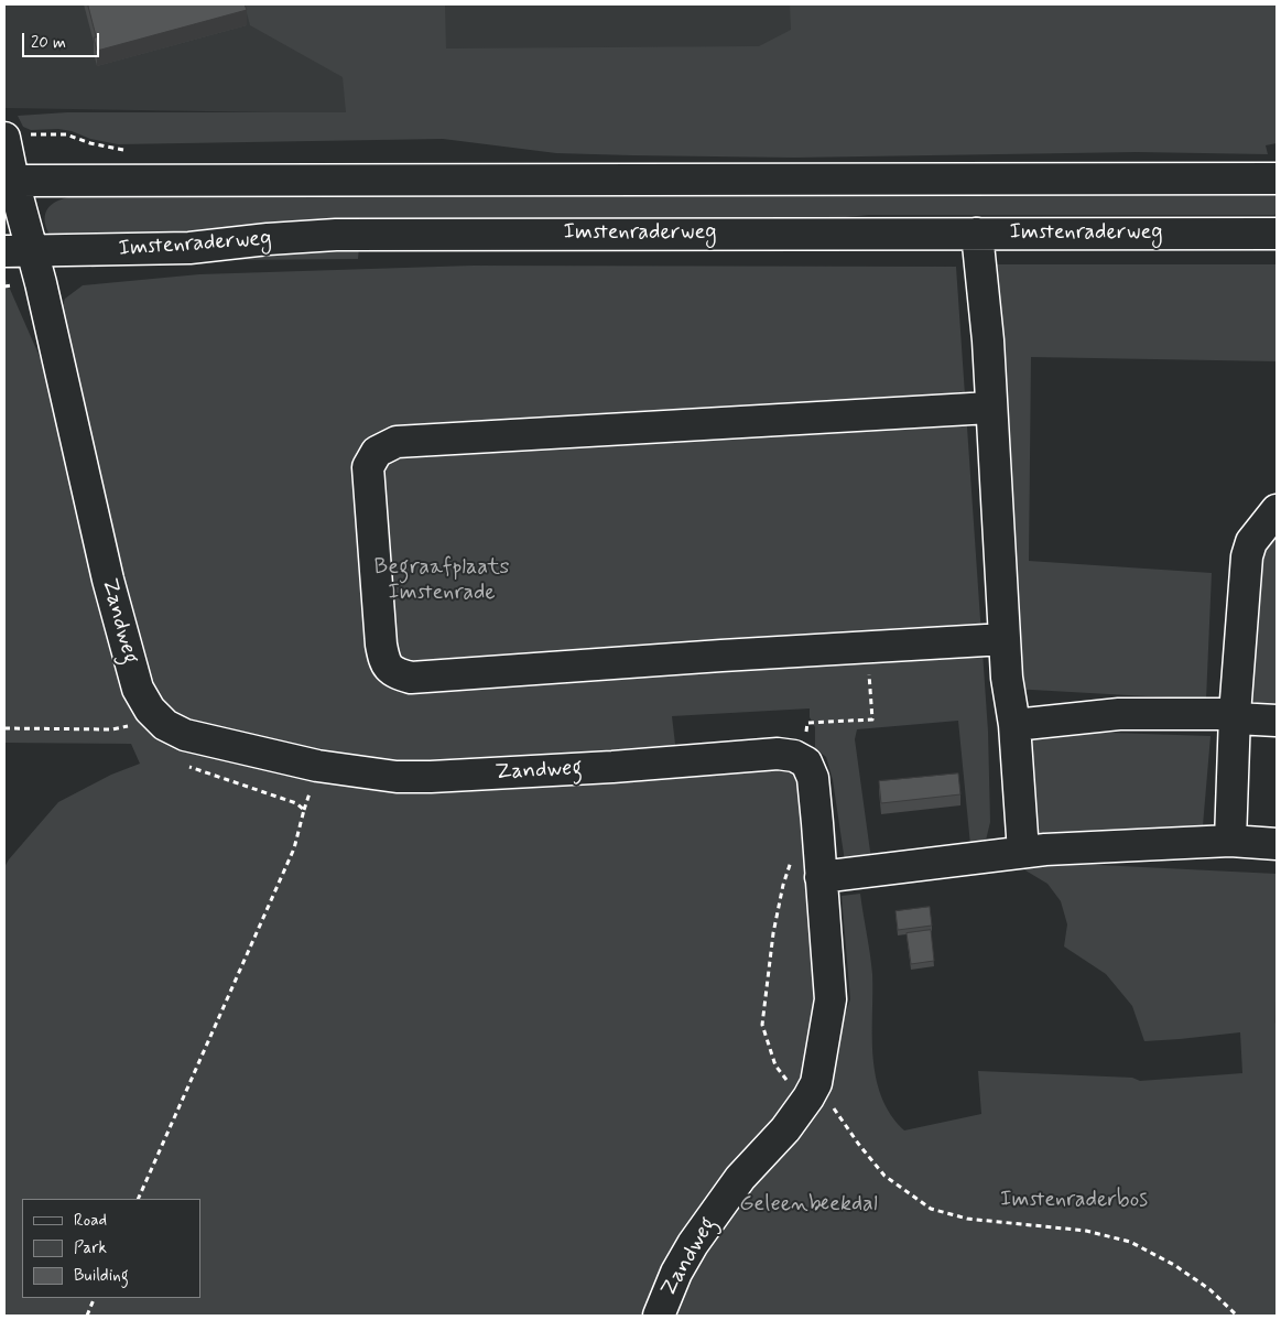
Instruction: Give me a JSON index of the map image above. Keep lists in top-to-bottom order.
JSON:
{
  "streets": {
    "street": ["Imstenraderweg", "Zandweg"]
  },
  "crossings": [
    ["Imstenraderweg", "Zandweg"]
  ],
  "parks": ["Begraafplaats Imstenrade", "Imstenraderbos", "Geleenbeekdal"],
  "legend": ["Road", "Park", "Building"],
  "scale_bar": "20 m"
}
